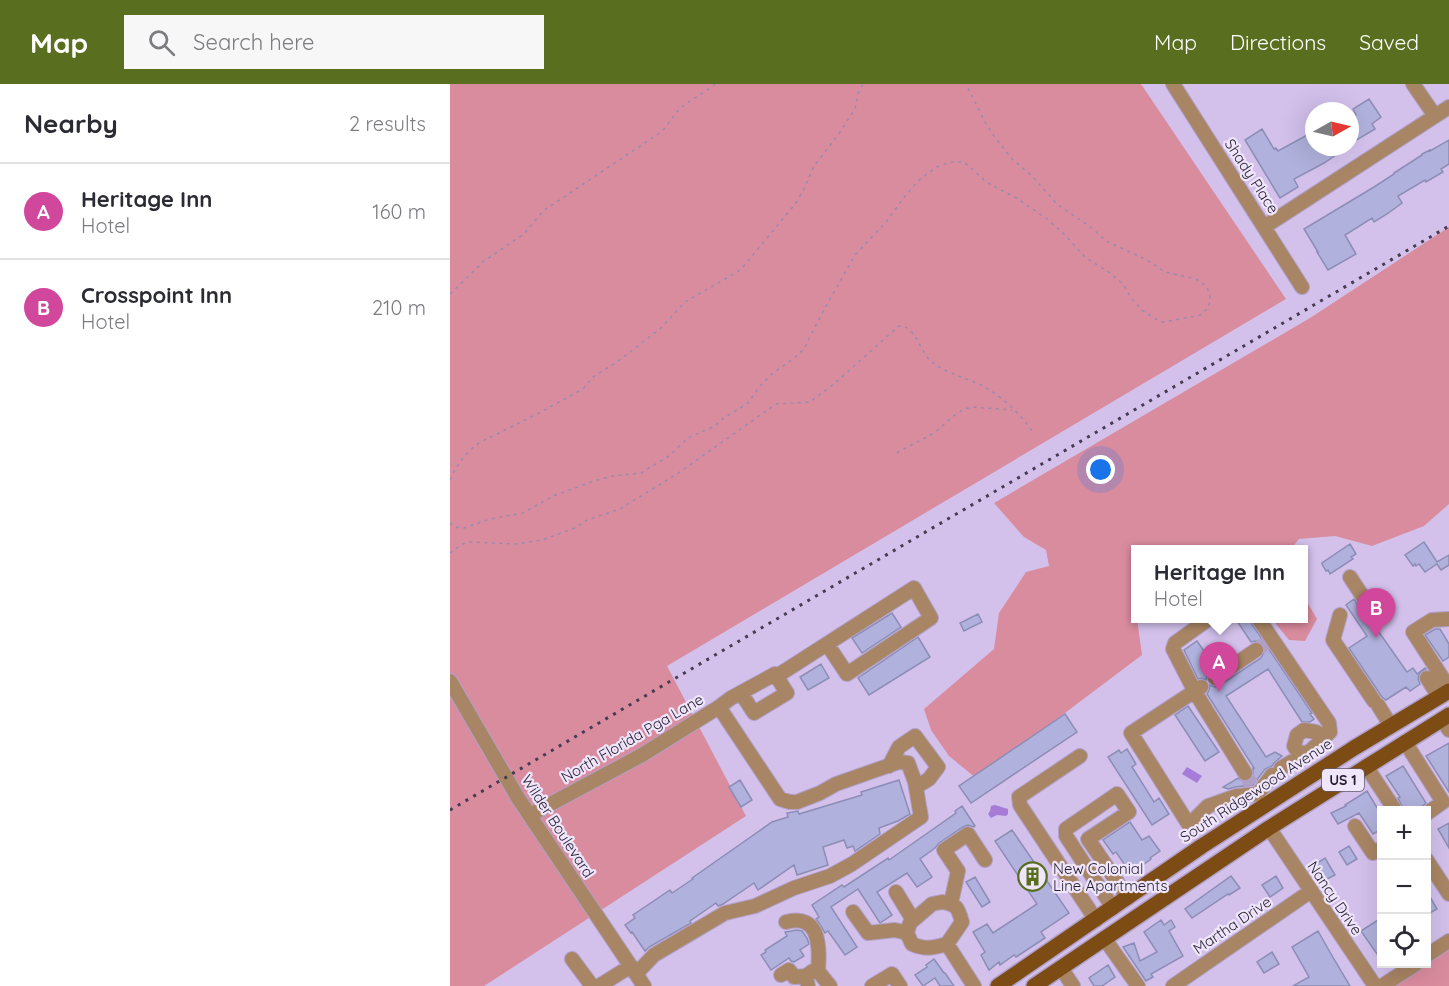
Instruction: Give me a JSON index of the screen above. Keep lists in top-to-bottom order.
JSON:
{
  "streets": {
    "main road": ["US 1", "South Ridgewood Avenue"],
    "street": [
      "Shady Place",
      "North Florida Pga Lane",
      "Wilder Boulevard",
      "Nancy Drive",
      "Martha Drive"
    ]
  },
  "crossings": [
    ["North Florida Pga Lane", "Wilder Boulevard"],
    ["US 1", "Nancy Drive"],
    ["Nancy Drive", "Martha Drive"]
  ],
  "places": {
    "building": ["New Colonial Line Apartments"]
  },
  "north": "right",
  "page": {
    "header": "Map",
    "search": "Search here",
    "nav": ["Map", "Directions", "Saved"],
    "heading": ["Nearby", "2 results"],
    "list": [
      {
        "mark": "A",
        "name": "Heritage Inn",
        "note": "Hotel",
        "value": "160 m"
      },
      {
        "mark": "B",
        "name": "Crosspoint Inn",
        "note": "Hotel",
        "value": "210 m"
      }
    ],
    "popup": ["Heritage Inn", "Hotel"],
    "pins": ["B", "A"],
    "map_buttons": ["+", "−"]
  }
}
